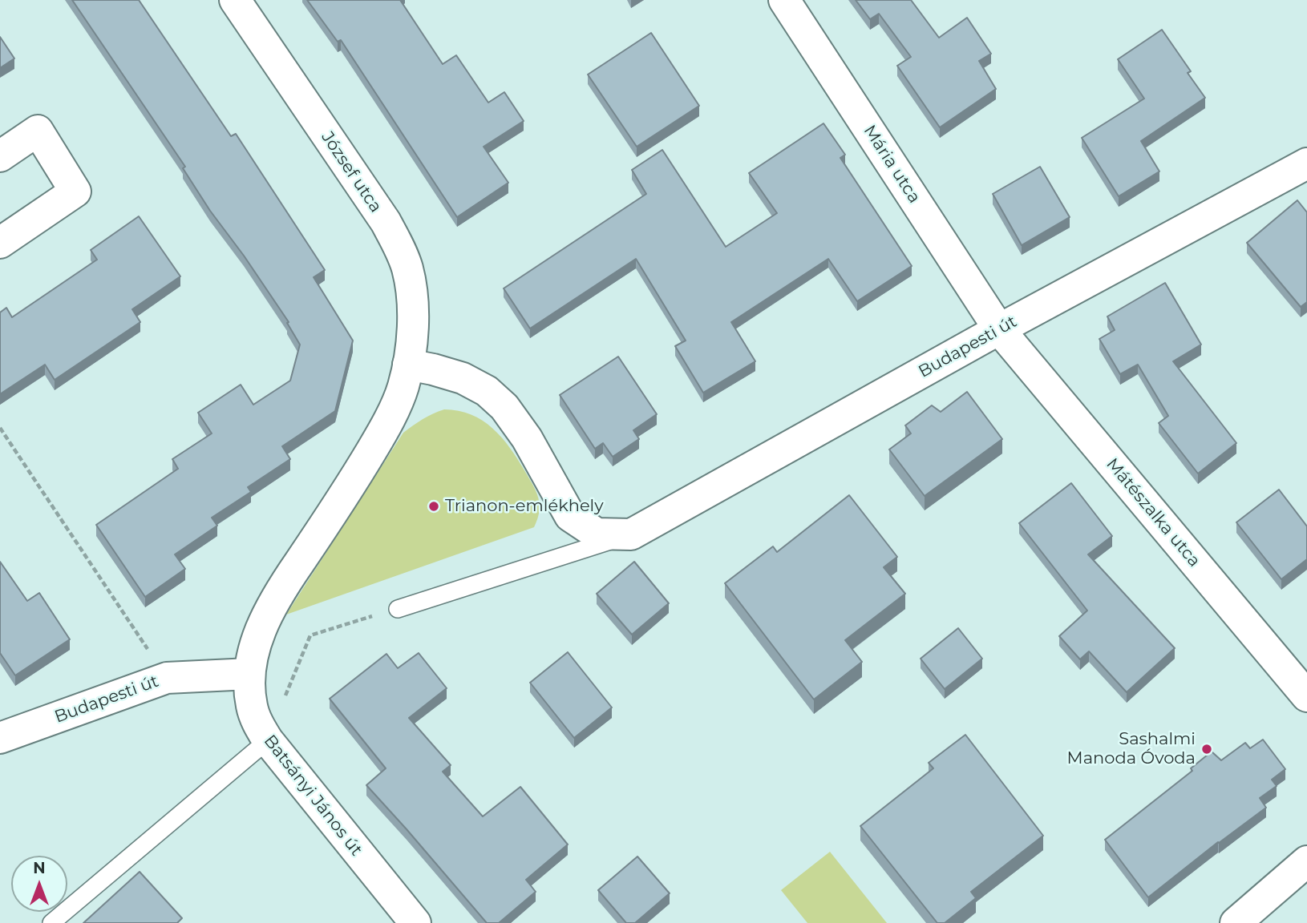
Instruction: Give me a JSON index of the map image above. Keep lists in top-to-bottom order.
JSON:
{
  "streets": {
    "street": [
      "Mária utca",
      "József utca",
      "Budapesti út",
      "Mátészalka utca",
      "Batsányi János út"
    ]
  },
  "crossings": [
    ["Mária utca", "Budapesti út"],
    ["Mária utca", "Mátészalka utca"],
    ["József utca", "Budapesti út"],
    ["József utca", "Batsányi János út"],
    ["Budapesti út", "Mátészalka utca"],
    ["Budapesti út", "Batsányi János út"]
  ],
  "places": ["Trianon-emlékhely", "Sashalmi Manoda Óvoda"],
  "north": "top"
}
